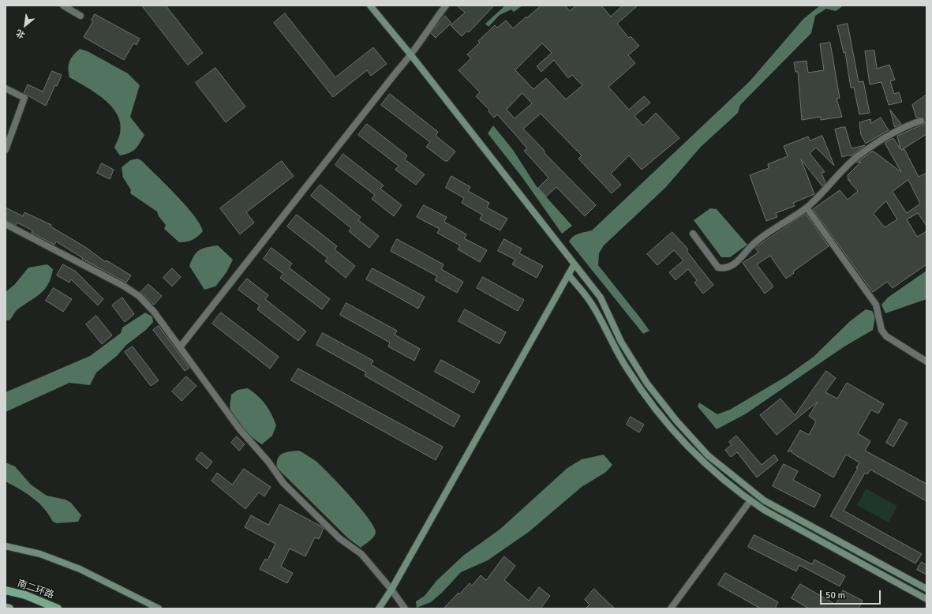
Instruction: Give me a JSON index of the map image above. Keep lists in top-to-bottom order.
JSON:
{
  "streets": {
    "main road": ["南二环路"]
  },
  "scale_bar": "50 m",
  "north": "bottom left"
}
